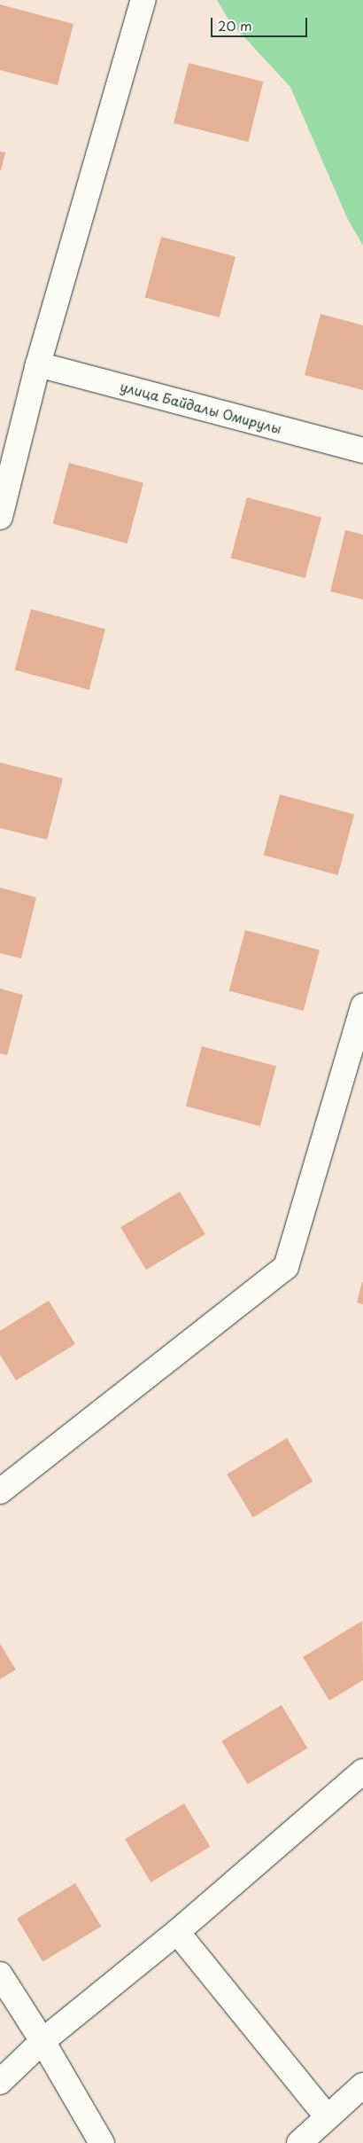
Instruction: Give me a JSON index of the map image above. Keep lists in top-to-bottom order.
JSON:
{
  "streets": {
    "street": ["улица Байдалы Омирулы"]
  },
  "scale_bar": "20 m"
}
